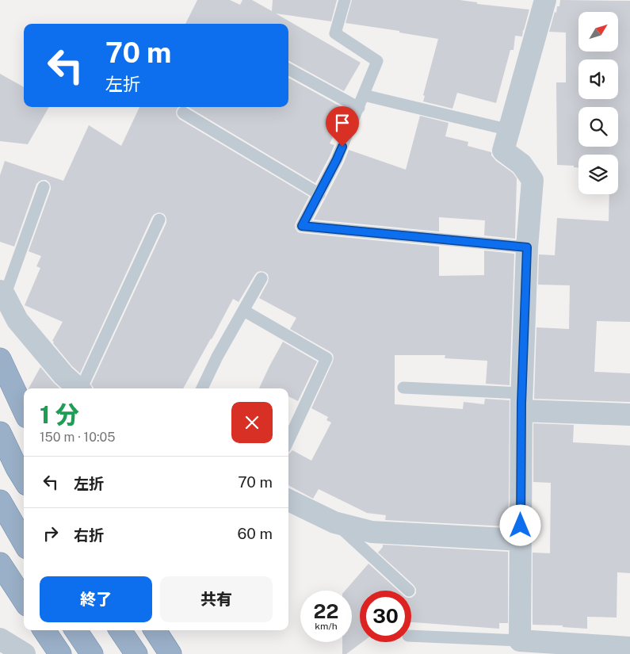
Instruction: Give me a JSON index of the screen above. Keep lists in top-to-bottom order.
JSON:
{
  "north": "top right",
  "page": {
    "turn": ["70 m", "左折"],
    "heading": ["1 分", "150 m · 10:05"],
    "list": [
      {
        "name": "左折",
        "value": "70 m"
      },
      {
        "name": "右折",
        "value": "60 m"
      }
    ],
    "buttons": ["終了", "共有"],
    "speed": "22 km/h",
    "limit": "30"
  }
}
